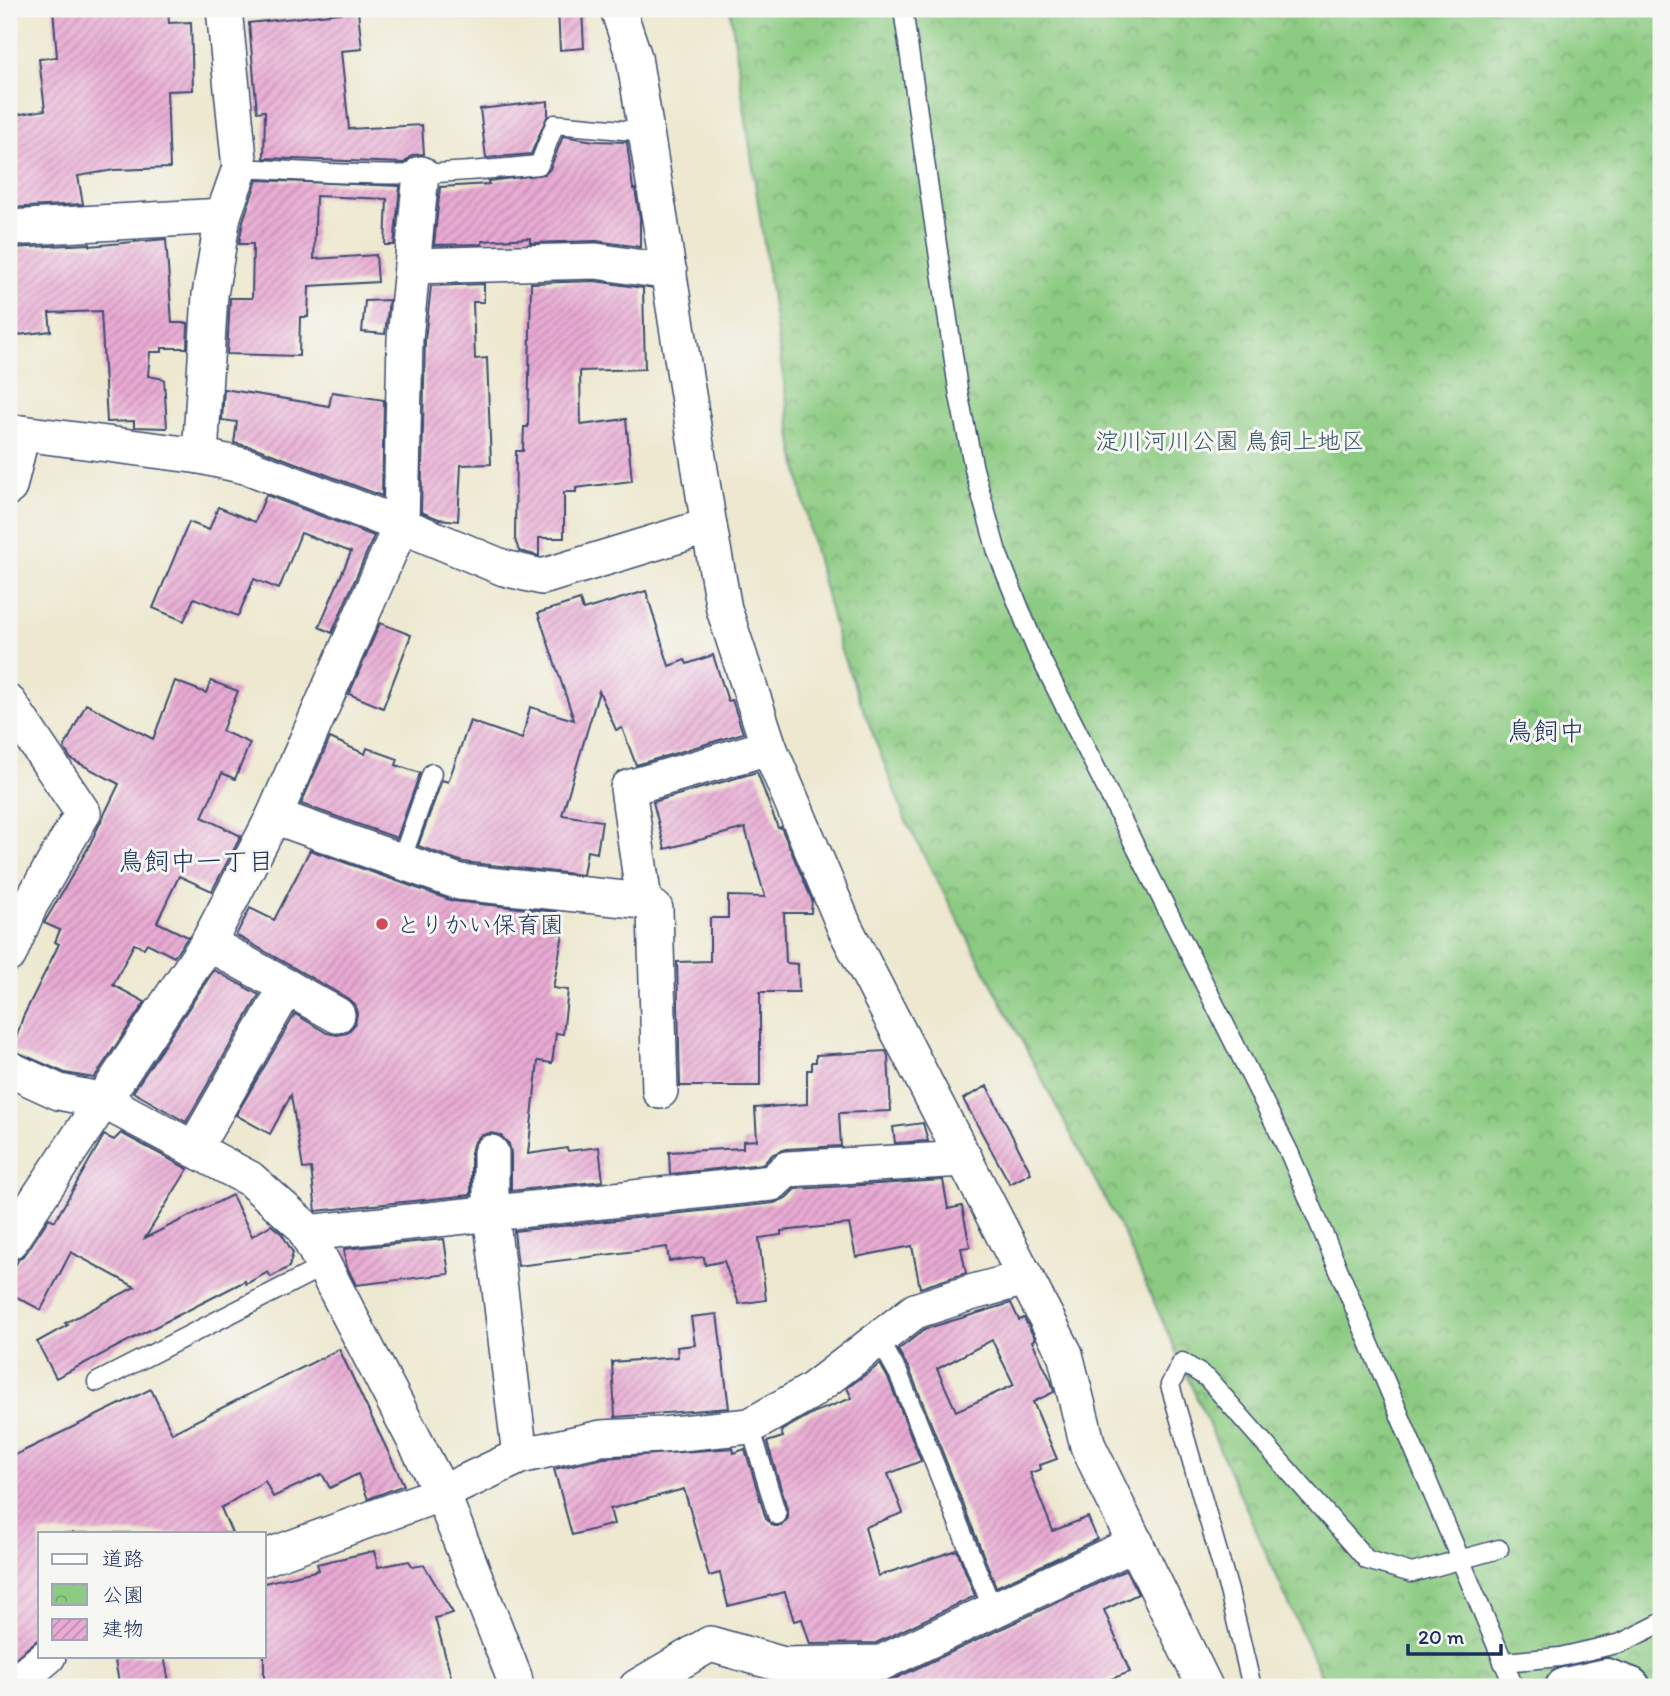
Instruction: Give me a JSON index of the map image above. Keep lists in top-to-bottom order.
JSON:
{
  "districts": ["鳥飼中", "鳥飼中一丁目"],
  "parks": ["淀川河川公園 鳥飼上地区"],
  "places": ["とりかい保育園"],
  "legend": ["道路", "公園", "建物"],
  "scale_bar": "20 m"
}
